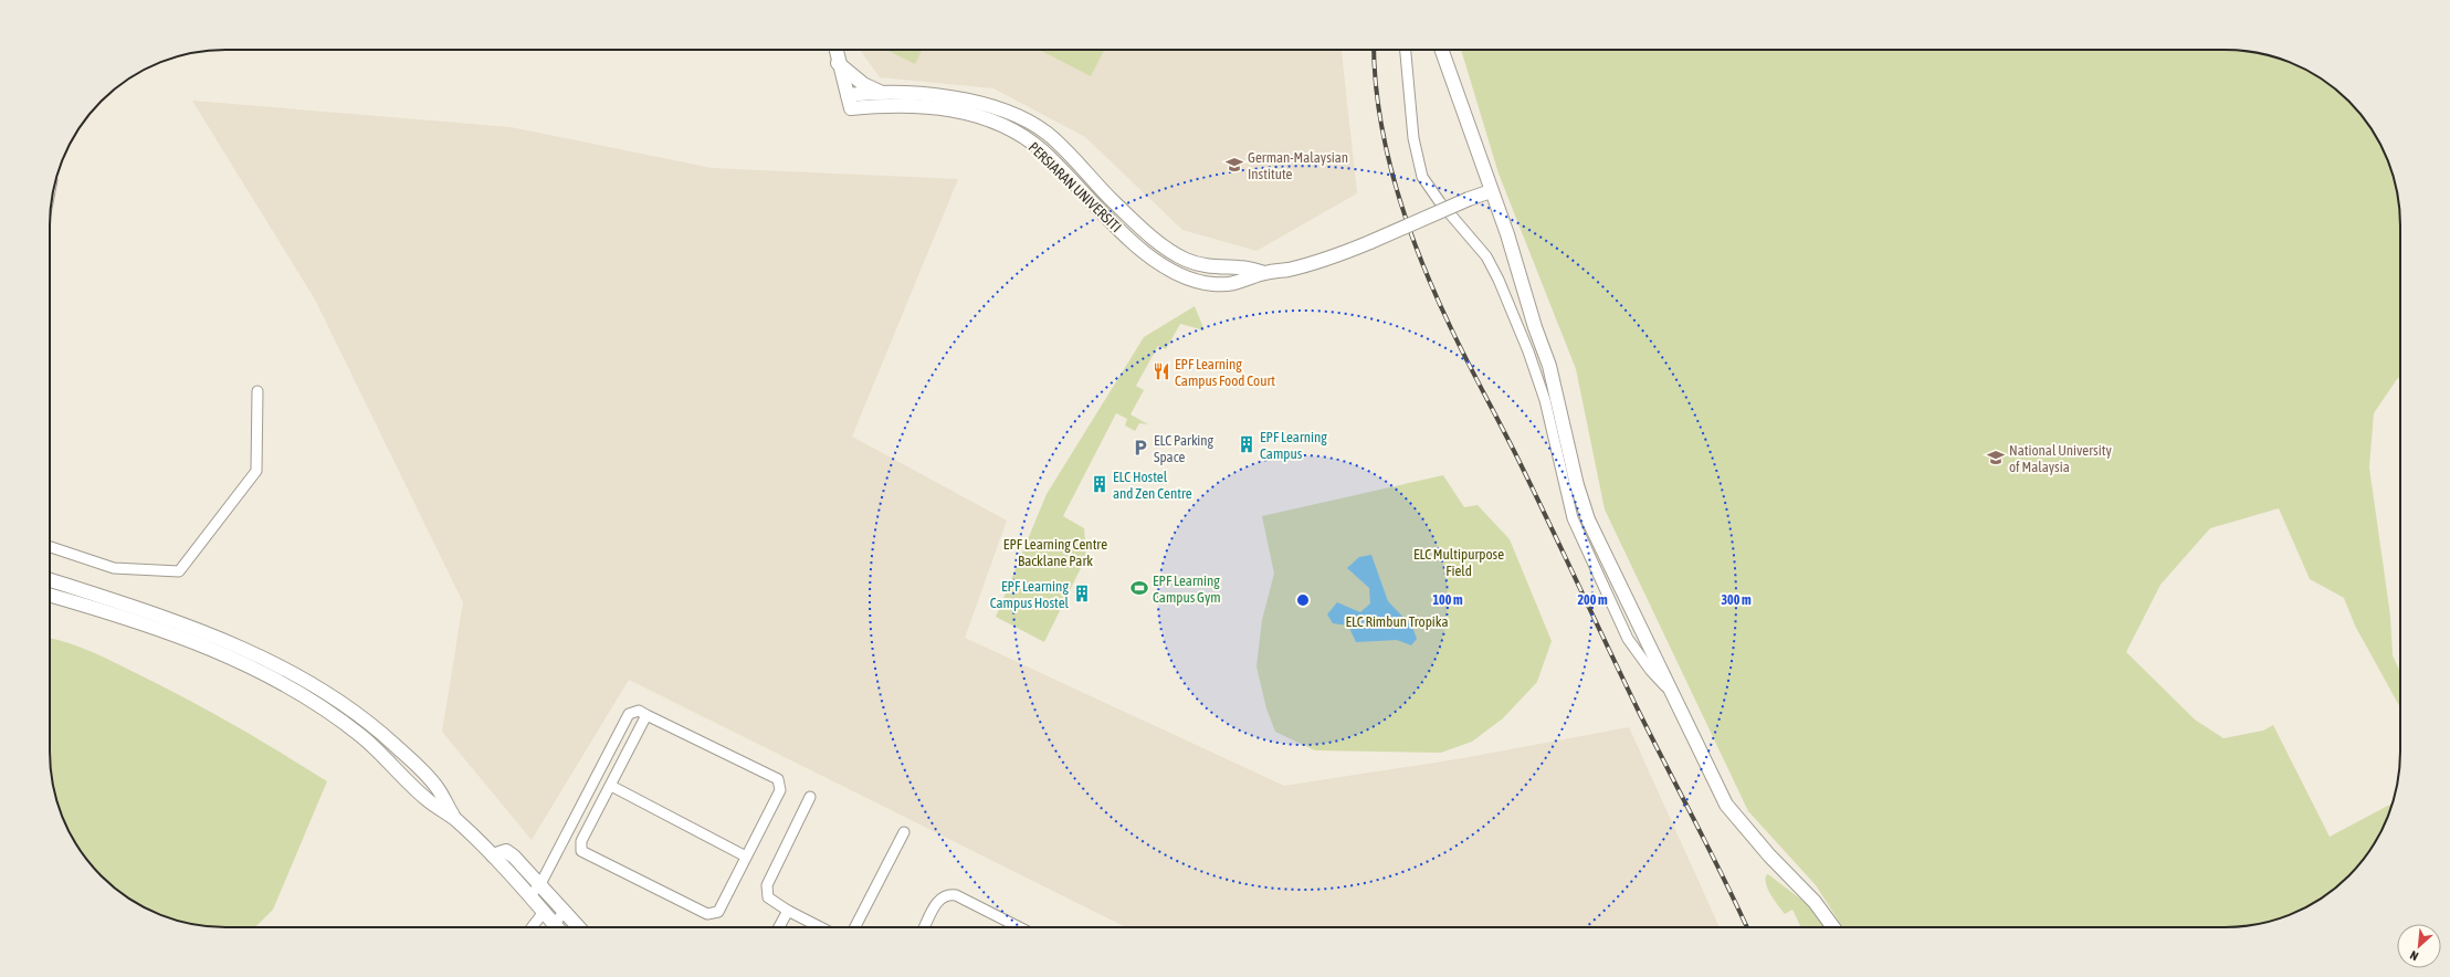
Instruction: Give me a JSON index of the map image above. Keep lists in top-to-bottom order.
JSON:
{
  "streets": {
    "street": ["PERSIARAN UNIVERSITI"]
  },
  "parks": ["EPF Learning Centre Backlane Park", "ELC Multipurpose Field", "ELC Rimbun Tropika"],
  "places": {
    "school or university": ["German-Malaysian Institute", "National University of Malaysia"],
    "restaurant": ["EPF Learning Campus Food Court"],
    "building": ["EPF Learning Campus", "ELC Hostel and Zen Centre", "EPF Learning Campus Hostel"],
    "parking": ["ELC Parking Space"],
    "sports": ["EPF Learning Campus Gym"]
  },
  "north": "bottom left",
  "rings": ["100 m", "200 m", "300 m"]
}
